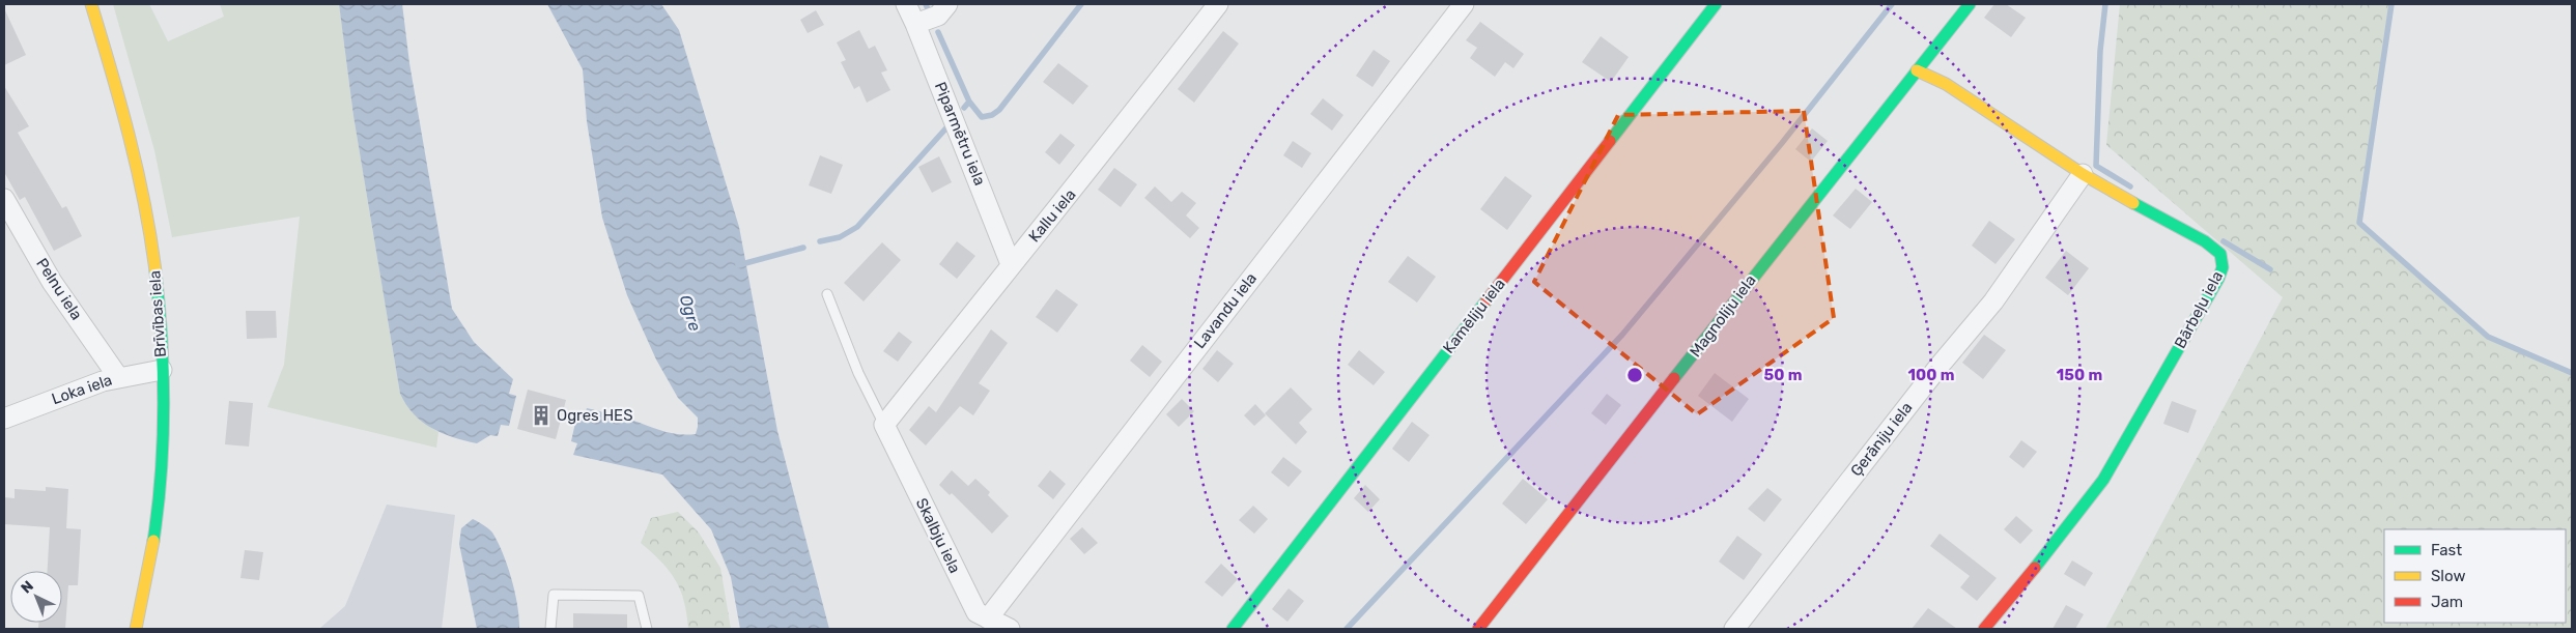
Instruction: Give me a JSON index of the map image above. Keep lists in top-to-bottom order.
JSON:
{
  "streets": {
    "street": [
      "Piparmētru iela",
      "Kallu iela",
      "Pelnu iela",
      "Bārbeļu iela",
      "Lavandu iela",
      "Brīvības iela",
      "Kamēliju iela",
      "Magnoliju iela",
      "Loka iela",
      "Ģerāniju iela",
      "Skalbju iela"
    ]
  },
  "crossings": [
    ["Piparmētru iela", "Kallu iela"],
    ["Kallu iela", "Skalbju iela"],
    ["Pelnu iela", "Loka iela"],
    ["Bārbeļu iela", "Magnoliju iela"],
    ["Bārbeļu iela", "Ģerāniju iela"],
    ["Lavandu iela", "Skalbju iela"],
    ["Brīvības iela", "Loka iela"]
  ],
  "water": ["Ogre"],
  "places": {
    "building": ["Ogres HES"]
  },
  "legend": ["Fast", "Slow", "Jam"],
  "north": "top left",
  "rings": ["50 m", "100 m", "150 m"]
}
